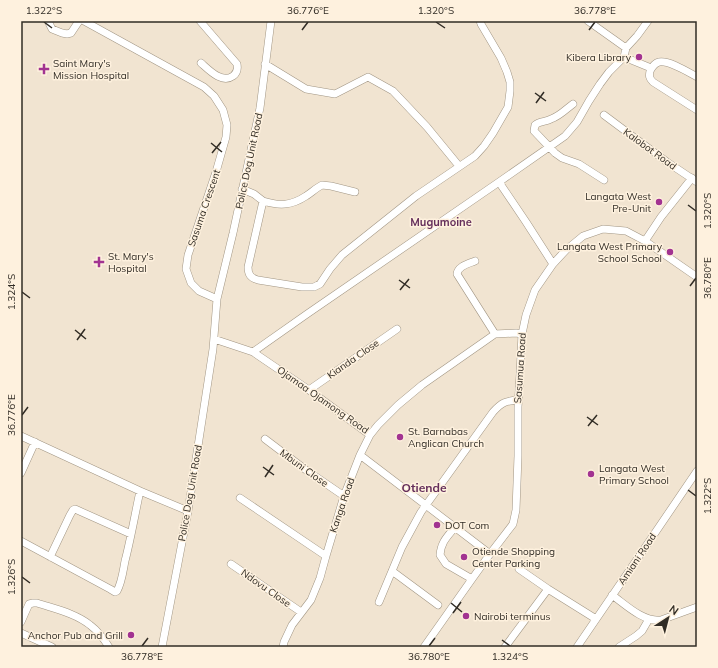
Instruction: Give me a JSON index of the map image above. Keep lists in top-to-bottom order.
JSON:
{
  "streets": {
    "street": [
      "Kalobot Road",
      "Police Dog Unit Road",
      "Sasuma Crescent",
      "Kianda Close",
      "Sasumua Road",
      "Ojamaa Ojamong Road",
      "Mbuni Close",
      "Kanga Road",
      "Amiani Road",
      "Ndovu Close"
    ]
  },
  "crossings": [
    ["Police Dog Unit Road", "Sasuma Crescent"],
    ["Police Dog Unit Road", "Ojamaa Ojamong Road"],
    ["Kianda Close", "Ojamaa Ojamong Road"],
    ["Ojamaa Ojamong Road", "Kanga Road"],
    ["Mbuni Close", "Kanga Road"],
    ["Kanga Road", "Ndovu Close"]
  ],
  "districts": ["Mugumoine", "Otiende"],
  "places": {
    "other": [
      "Kibera Library",
      "Langata West Pre-Unit",
      "Langata West Primary School School",
      "St. Barnabas Anglican Church",
      "Langata West Primary School",
      "DOT Com",
      "Otiende Shopping Center Parking",
      "Nairobi terminus",
      "Anchor Pub and Grill"
    ],
    "health": ["Saint Mary's Mission Hospital", "St. Mary's Hospital"]
  },
  "north": "top right",
  "coordinates": [
    "1.322°S",
    "36.776°E",
    "1.320°S",
    "36.778°E",
    "36.780°E",
    "1.324°S",
    "1.326°S"
  ]
}
